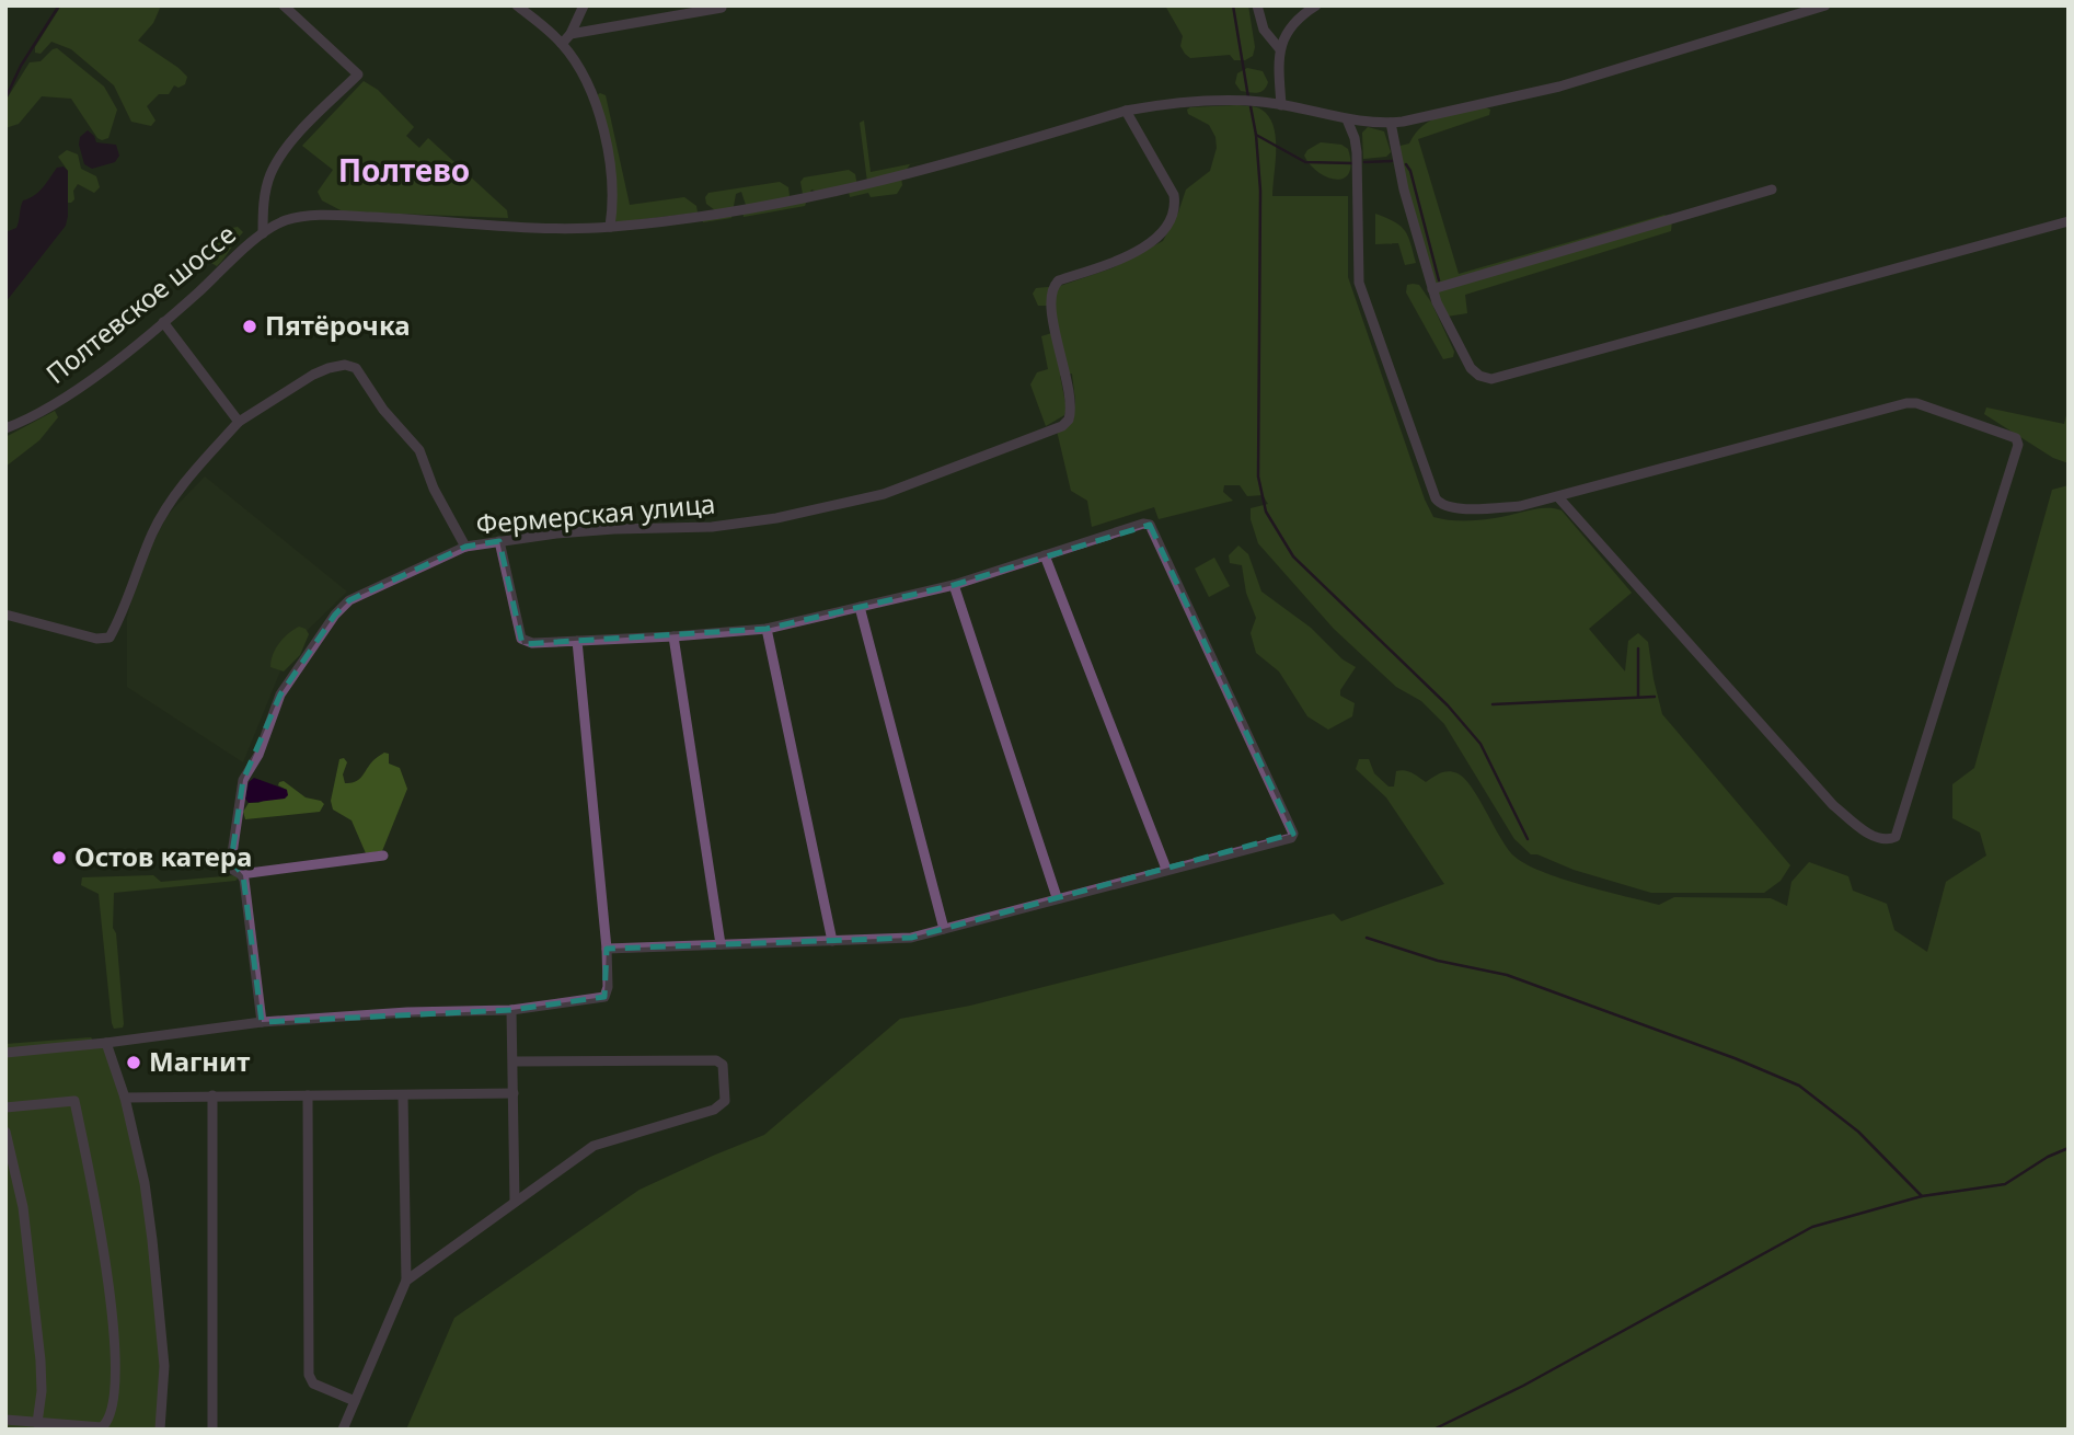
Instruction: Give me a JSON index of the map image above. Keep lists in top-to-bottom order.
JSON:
{
  "streets": {
    "street": ["Полтевское шоссе", "Фермерская улица"]
  },
  "crossings": [
    ["Полтевское шоссе", "Фермерская улица"]
  ],
  "districts": ["Полтево"],
  "places": ["Пятёрочка", "Остов катера", "Магнит"]
}
